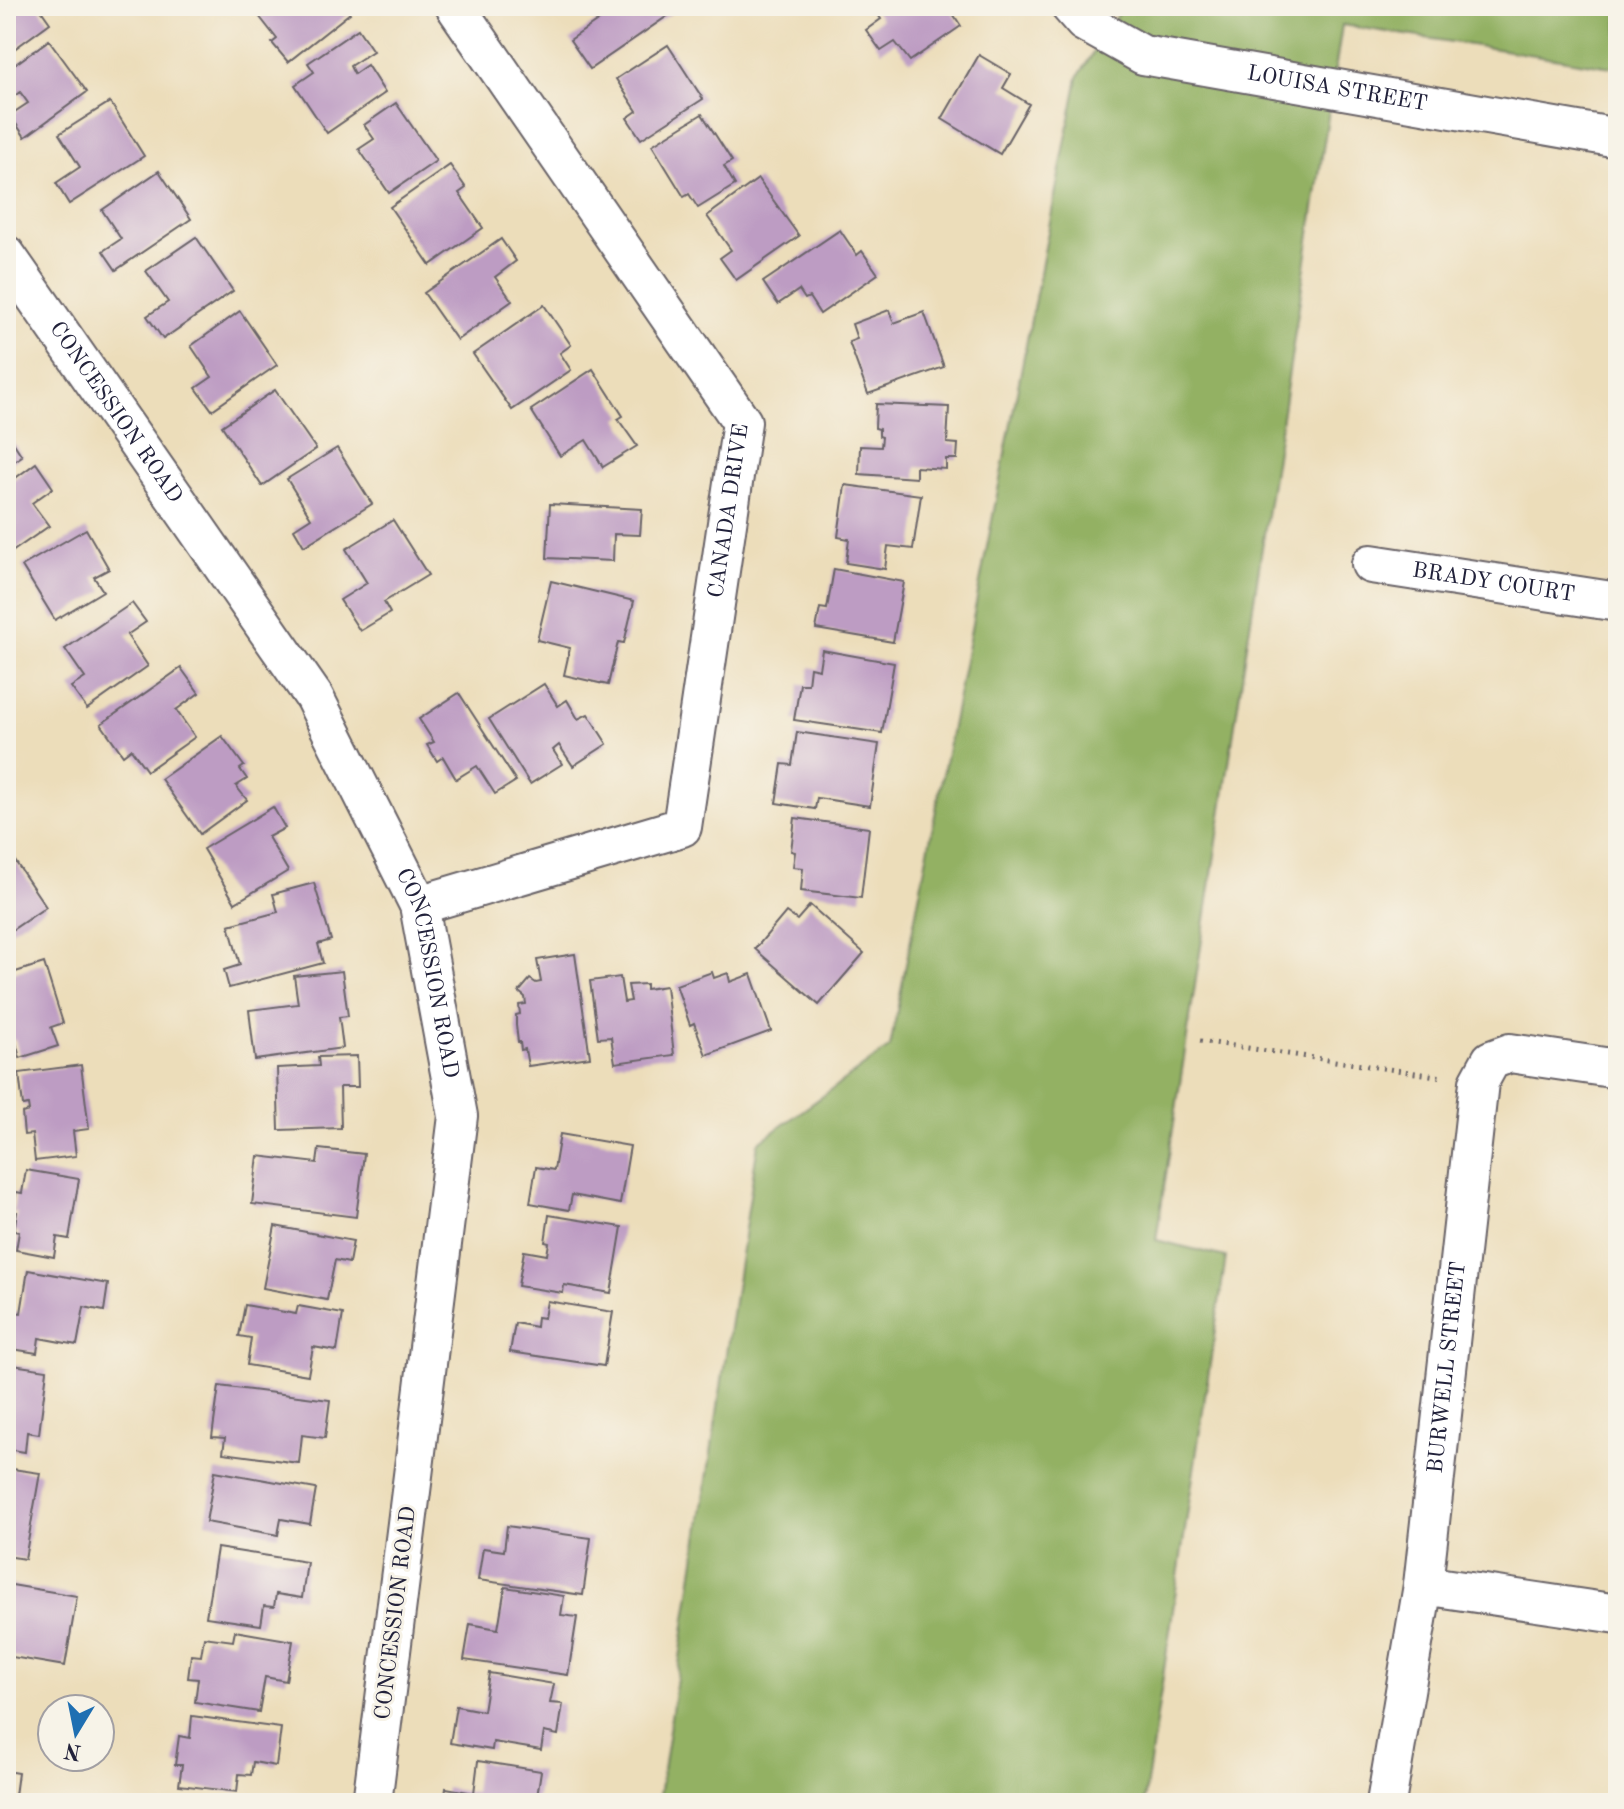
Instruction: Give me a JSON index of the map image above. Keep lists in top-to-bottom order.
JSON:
{
  "streets": {
    "street": [
      "LOUISA STREET",
      "CONCESSION ROAD",
      "CANADA DRIVE",
      "BRADY COURT",
      "BURWELL STREET"
    ]
  },
  "crossings": [
    ["CONCESSION ROAD", "CANADA DRIVE"]
  ],
  "north": "bottom"
}
